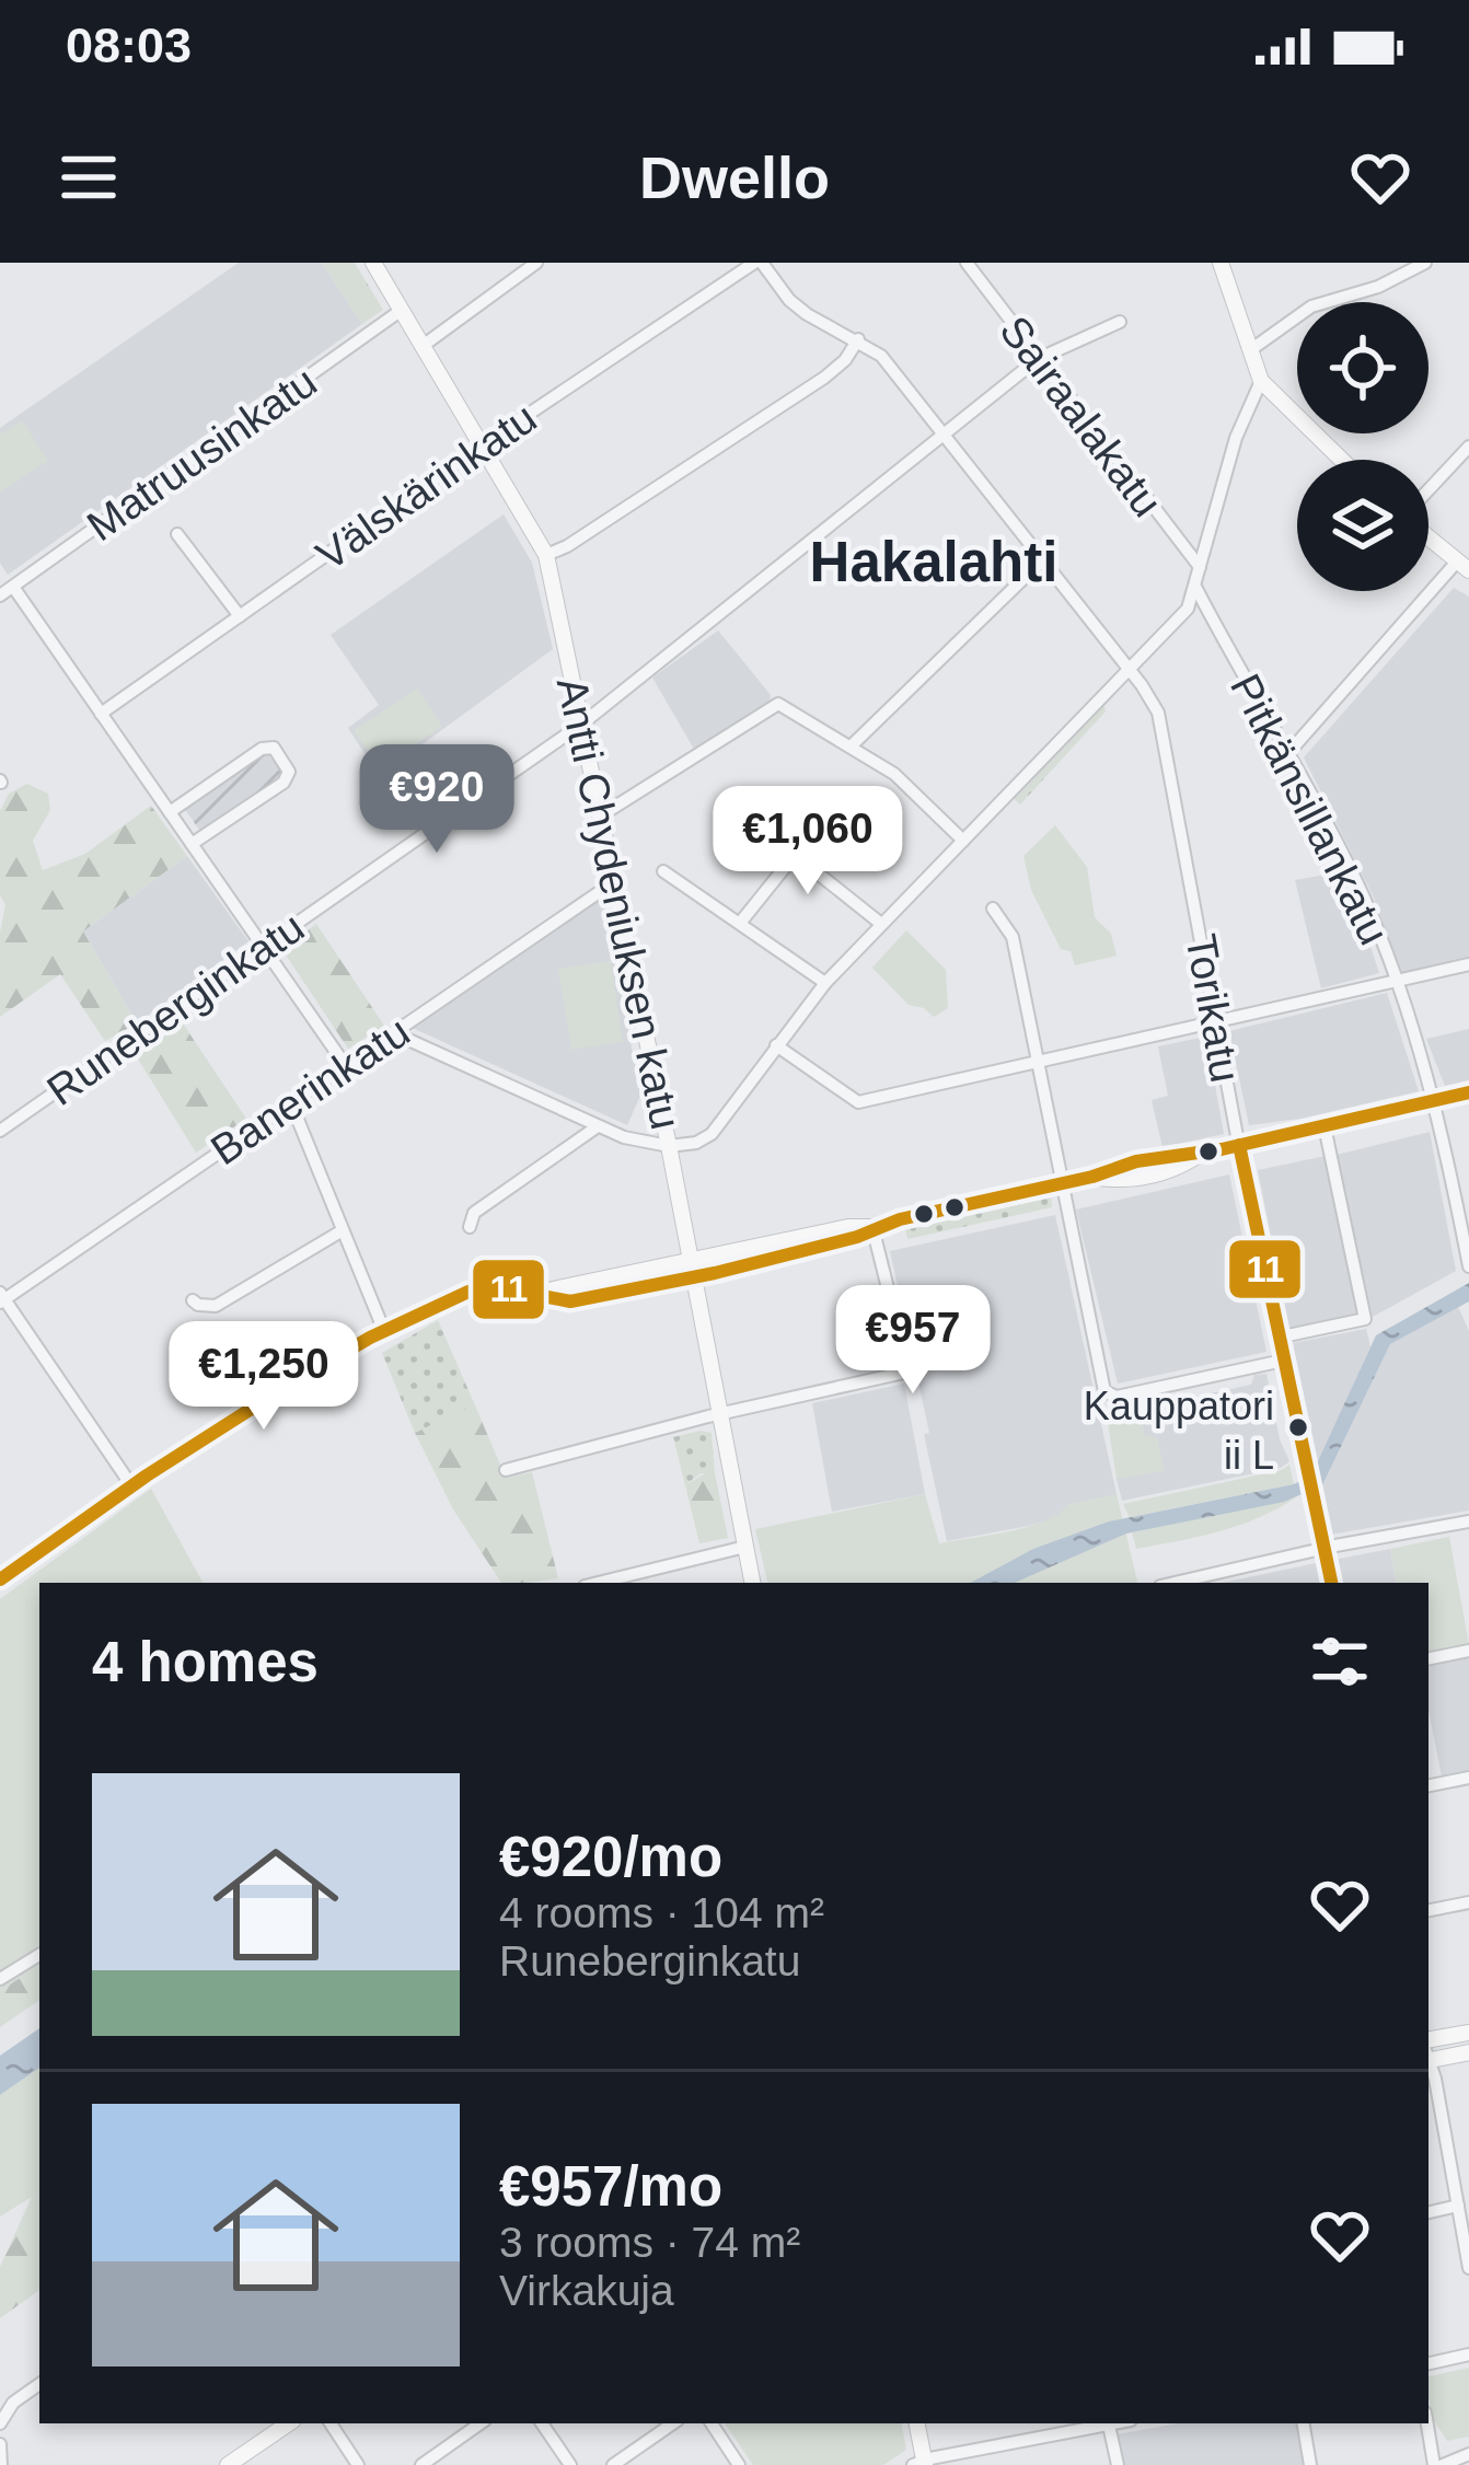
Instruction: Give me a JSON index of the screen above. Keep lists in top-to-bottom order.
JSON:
{
  "streets": {
    "main road": ["Antti Chydeniuksen katu"],
    "street": [
      "Sairaalakatu",
      "Matruusinkatu",
      "Välskärinkatu",
      "Pitkänsillankatu",
      "Runeberginkatu",
      "Torikatu",
      "Banerinkatu"
    ]
  },
  "crossings": [
    ["Sairaalakatu", "Runeberginkatu"],
    ["Matruusinkatu", "Antti Chydeniuksen katu"],
    ["Välskärinkatu", "Antti Chydeniuksen katu"],
    ["Välskärinkatu", "Torikatu"],
    ["Antti Chydeniuksen katu", "Runeberginkatu"],
    ["Antti Chydeniuksen katu", "Banerinkatu"],
    ["Runeberginkatu", "Torikatu"]
  ],
  "districts": ["Hakalahti"],
  "places": ["Kauppatori ii L"],
  "lines": ["transit line 11"],
  "page": {
    "status": "08:03",
    "header": "Dwello",
    "price": [
      "€920",
      "€1,060",
      "€957",
      "€1,250"
    ],
    "heading": "4 homes",
    "list": [
      {
        "name": "€920/mo",
        "note": "4 rooms · 104 m² · Runeberginkatu"
      },
      {
        "name": "€957/mo",
        "note": "3 rooms · 74 m² · Virkakuja"
      }
    ]
  }
}
